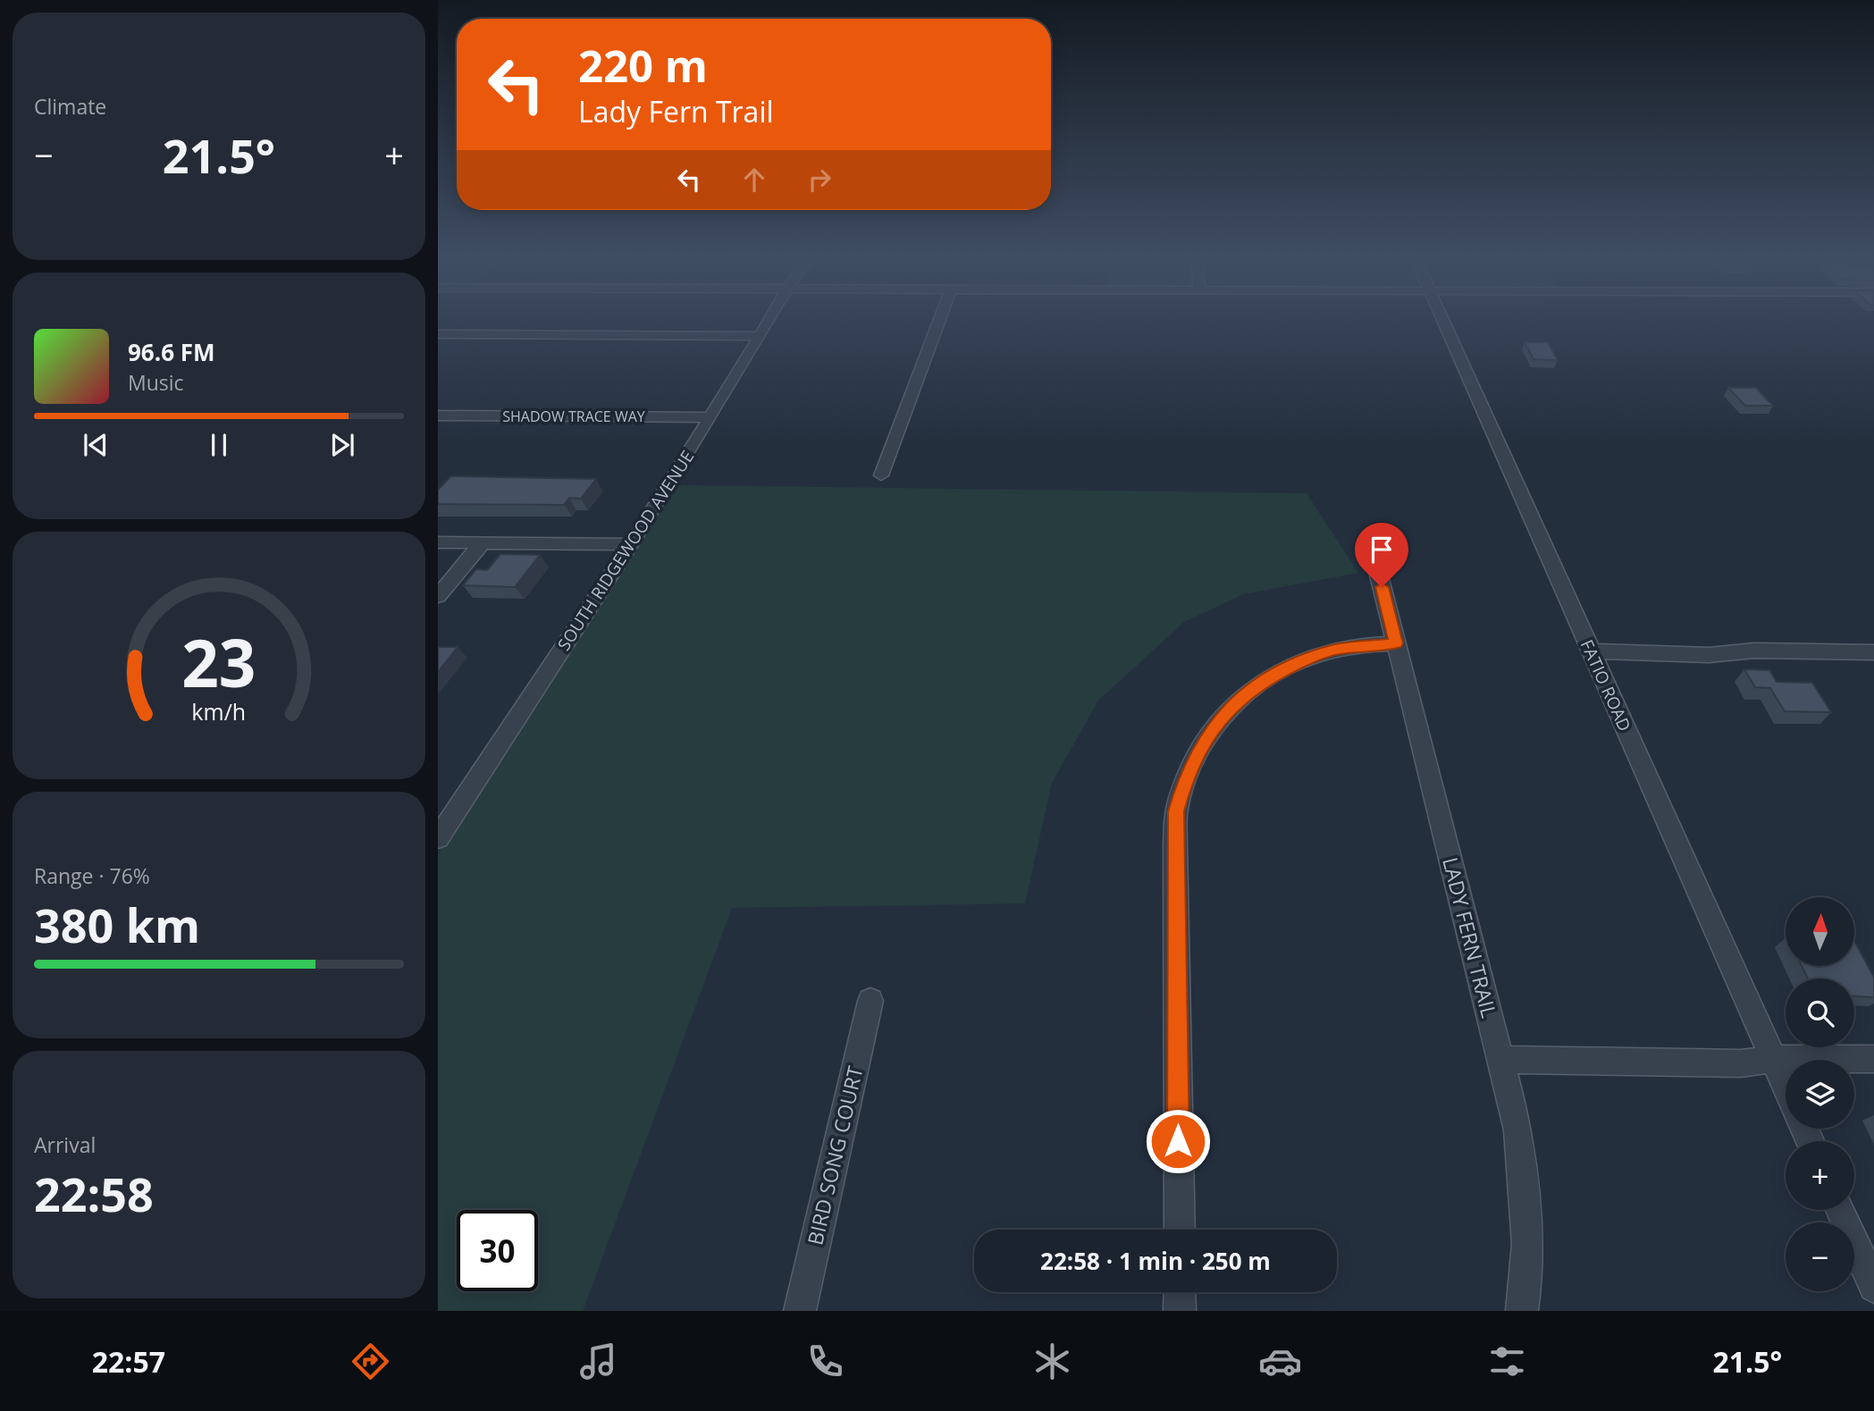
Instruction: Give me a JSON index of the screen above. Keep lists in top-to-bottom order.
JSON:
{
  "streets": {
    "street": [
      "SHADOW TRACE WAY",
      "SOUTH RIDGEWOOD AVENUE",
      "FATIO ROAD",
      "LADY FERN TRAIL",
      "BIRD SONG COURT"
    ]
  },
  "crossings": [
    ["SHADOW TRACE WAY", "SOUTH RIDGEWOOD AVENUE"]
  ],
  "north": "top",
  "page": {
    "tile": [
      "Climate",
      ["Range · 76%", "380 km"],
      ["Arrival", "22:58"]
    ],
    "turn": ["220 m", "Lady Fern Trail"],
    "heat": ["−", "21.5°", "+"],
    "song": ["96.6 FM", "Music"],
    "map_buttons": ["+", "−"],
    "limit": "30",
    "trip": "22:58 · 1 min · 250 m",
    "tabs": ["22:57", "21.5°"],
    "gauge": ["23", "km/h"]
  }
}
